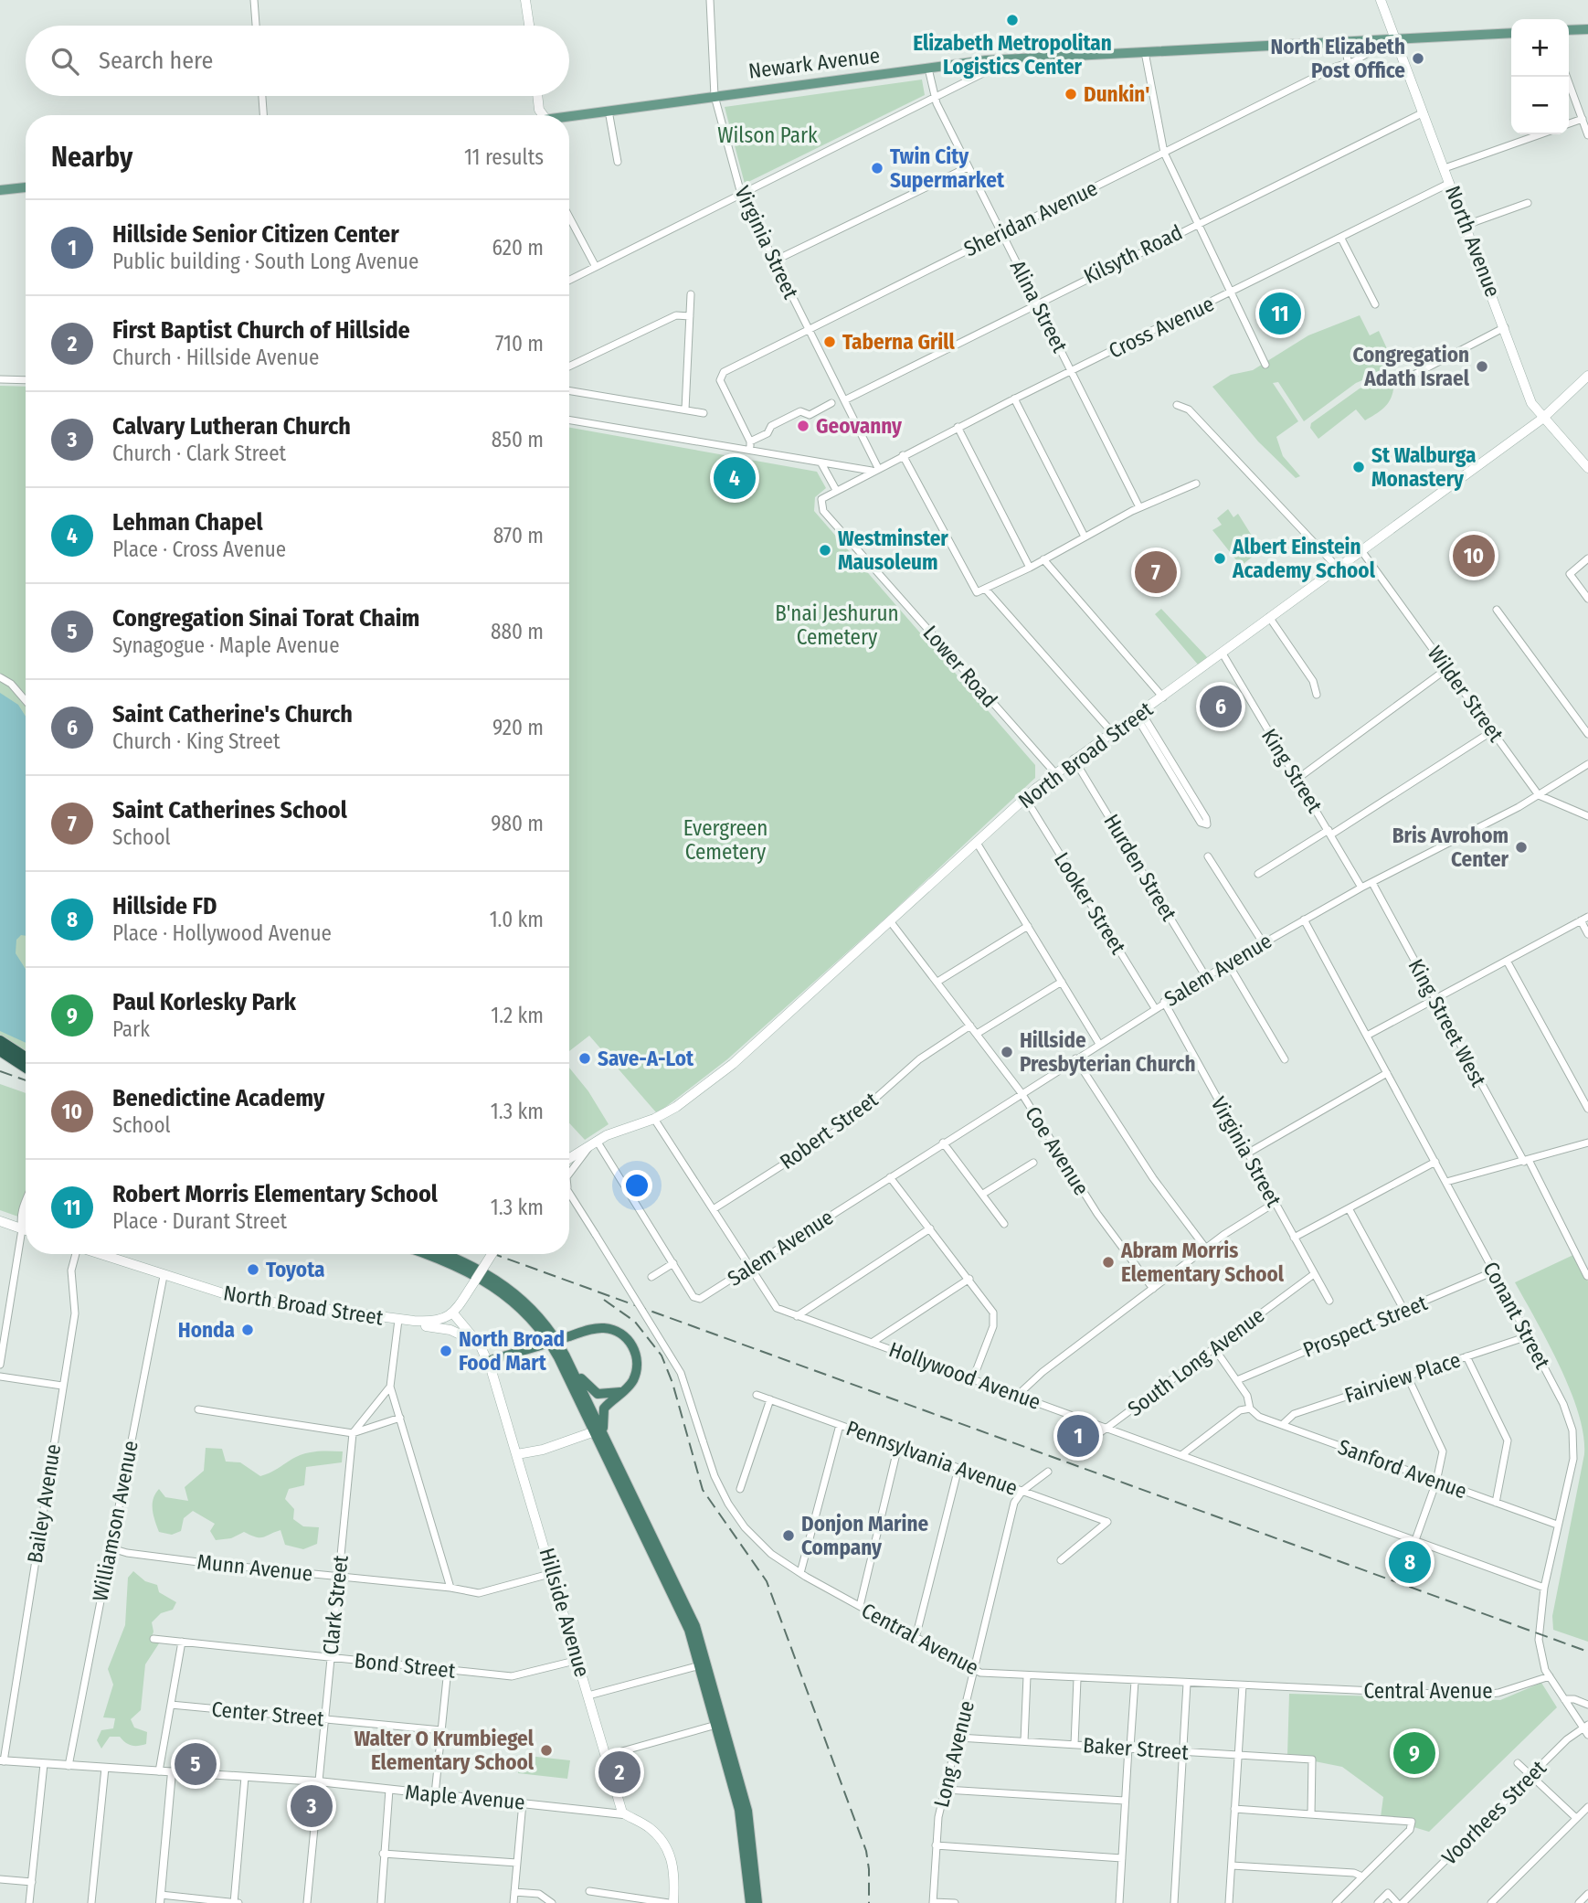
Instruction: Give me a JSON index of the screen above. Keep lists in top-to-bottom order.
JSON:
{
  "streets": {
    "main road": [
      "Newark Avenue",
      "North Avenue",
      "North Broad Street",
      "Hillside Avenue"
    ],
    "street": [
      "Sheridan Avenue",
      "Virginia Street",
      "Kilsyth Road",
      "Alina Street",
      "Cross Avenue",
      "Lower Road",
      "Wilder Street",
      "King Street",
      "Hurden Street",
      "Looker Street",
      "Salem Avenue",
      "King Street West",
      "Robert Street",
      "Coe Avenue",
      "Conant Street",
      "Prospect Street",
      "South Long Avenue",
      "Hollywood Avenue",
      "Fairview Place",
      "Pennsylvania Avenue",
      "Sanford Avenue",
      "Bailey Avenue",
      "Williamson Avenue",
      "Munn Avenue",
      "Clark Street",
      "Central Avenue",
      "Bond Street",
      "Center Street",
      "Baker Street",
      "Long Avenue",
      "Maple Avenue",
      "Voorhees Street"
    ]
  },
  "crossings": [
    ["Newark Avenue", "Sheridan Avenue"],
    ["Newark Avenue", "North Avenue"],
    ["Newark Avenue", "Virginia Street"],
    ["Newark Avenue", "Alina Street"],
    ["Sheridan Avenue", "North Avenue"],
    ["Sheridan Avenue", "Virginia Street"],
    ["Sheridan Avenue", "Alina Street"],
    ["North Avenue", "Kilsyth Road"],
    ["North Avenue", "Cross Avenue"],
    ["North Avenue", "North Broad Street"],
    ["Virginia Street", "Kilsyth Road"],
    ["Virginia Street", "Cross Avenue"],
    ["Virginia Street", "Salem Avenue"],
    ["Virginia Street", "South Long Avenue"],
    ["Kilsyth Road", "Alina Street"],
    ["Alina Street", "Cross Avenue"],
    ["Cross Avenue", "Lower Road"],
    ["Lower Road", "North Broad Street"],
    ["Wilder Street", "North Broad Street"],
    ["Wilder Street", "Salem Avenue"],
    ["North Broad Street", "King Street"],
    ["North Broad Street", "Hurden Street"],
    ["North Broad Street", "Looker Street"],
    ["North Broad Street", "Coe Avenue"],
    ["North Broad Street", "Hollywood Avenue"],
    ["North Broad Street", "Williamson Avenue"],
    ["North Broad Street", "Hillside Avenue"],
    ["King Street", "Salem Avenue"],
    ["Hurden Street", "Salem Avenue"],
    ["Looker Street", "Salem Avenue"],
    ["Salem Avenue", "King Street West"],
    ["Salem Avenue", "Coe Avenue"],
    ["Salem Avenue", "Conant Street"],
    ["Salem Avenue", "Hollywood Avenue"],
    ["Robert Street", "Coe Avenue"],
    ["Robert Street", "Hollywood Avenue"],
    ["Conant Street", "Prospect Street"],
    ["Conant Street", "Hollywood Avenue"],
    ["Conant Street", "Fairview Place"],
    ["Conant Street", "Sanford Avenue"],
    ["Conant Street", "Central Avenue"],
    ["Conant Street", "Voorhees Street"],
    ["South Long Avenue", "Hollywood Avenue"],
    ["Fairview Place", "Sanford Avenue"],
    ["Pennsylvania Avenue", "Long Avenue"],
    ["Bailey Avenue", "Maple Avenue"],
    ["Williamson Avenue", "Munn Avenue"],
    ["Williamson Avenue", "Maple Avenue"],
    ["Munn Avenue", "Clark Street"],
    ["Munn Avenue", "Hillside Avenue"],
    ["Clark Street", "Bond Street"],
    ["Clark Street", "Center Street"],
    ["Clark Street", "Maple Avenue"],
    ["Hillside Avenue", "Bond Street"],
    ["Hillside Avenue", "Maple Avenue"],
    ["Central Avenue", "Long Avenue"],
    ["Baker Street", "Long Avenue"]
  ],
  "parks": ["Wilson Park", "B'nai Jeshurun Cemetery", "Evergreen Cemetery"],
  "places": [
    "Elizabeth Metropolitan Logistics Center",
    "North Elizabeth Post Office",
    "Dunkin'",
    "Twin City Supermarket",
    "Taberna Grill",
    "Congregation Adath Israel",
    "Geovanny",
    "St Walburga Monastery",
    "Westminster Mausoleum",
    "Albert Einstein Academy School",
    "Bris Avrohom Center",
    "Hillside Presbyterian Church",
    "Save-A-Lot",
    "Abram Morris Elementary School",
    "Toyota",
    "Honda",
    "North Broad Food Mart",
    "Donjon Marine Company",
    "Walter O Krumbiegel Elementary School"
  ],
  "page": {
    "map_buttons": ["+", "−"],
    "search": "Search here",
    "heading": ["Nearby", "11 results"],
    "list": [
      {
        "mark": "1",
        "name": "Hillside Senior Citizen Center",
        "note": "Public building · South Long Avenue",
        "value": "620 m"
      },
      {
        "mark": "2",
        "name": "First Baptist Church of Hillside",
        "note": "Church · Hillside Avenue",
        "value": "710 m"
      },
      {
        "mark": "3",
        "name": "Calvary Lutheran Church",
        "note": "Church · Clark Street",
        "value": "850 m"
      },
      {
        "mark": "4",
        "name": "Lehman Chapel",
        "note": "Place · Cross Avenue",
        "value": "870 m"
      },
      {
        "mark": "5",
        "name": "Congregation Sinai Torat Chaim",
        "note": "Synagogue · Maple Avenue",
        "value": "880 m"
      },
      {
        "mark": "6",
        "name": "Saint Catherine's Church",
        "note": "Church · King Street",
        "value": "920 m"
      },
      {
        "mark": "7",
        "name": "Saint Catherines School",
        "note": "School",
        "value": "980 m"
      },
      {
        "mark": "8",
        "name": "Hillside FD",
        "note": "Place · Hollywood Avenue",
        "value": "1.0 km"
      },
      {
        "mark": "9",
        "name": "Paul Korlesky Park",
        "note": "Park",
        "value": "1.2 km"
      },
      {
        "mark": "10",
        "name": "Benedictine Academy",
        "note": "School",
        "value": "1.3 km"
      },
      {
        "mark": "11",
        "name": "Robert Morris Elementary School",
        "note": "Place · Durant Street",
        "value": "1.3 km"
      }
    ],
    "pins": [
      "11",
      "4",
      "10",
      "7",
      "6",
      "1",
      "8",
      "9",
      "5",
      "2",
      "3"
    ]
  }
}
